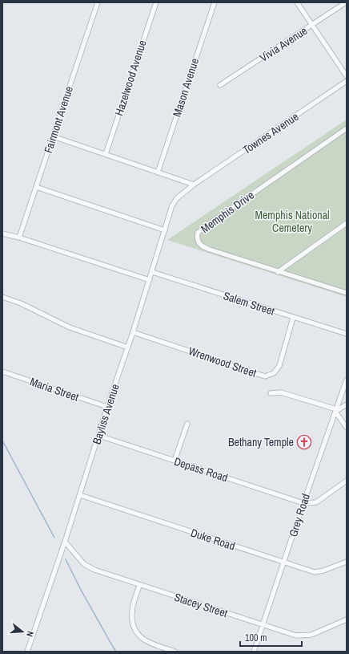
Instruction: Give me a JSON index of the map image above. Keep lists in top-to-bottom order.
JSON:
{
  "streets": {
    "street": [
      "Vivia Avenue",
      "Hazelwood Avenue",
      "Mason Avenue",
      "Fairmont Avenue",
      "Townes Avenue",
      "Memphis Drive",
      "Salem Street",
      "Wrenwood Street",
      "Maria Street",
      "Bayliss Avenue",
      "Depass Road",
      "Grey Road",
      "Duke Road",
      "Stacey Street"
    ]
  },
  "crossings": [
    ["Townes Avenue", "Bayliss Avenue"],
    ["Salem Street", "Wrenwood Street"],
    ["Salem Street", "Bayliss Avenue"],
    ["Wrenwood Street", "Bayliss Avenue"],
    ["Maria Street", "Bayliss Avenue"],
    ["Bayliss Avenue", "Depass Road"],
    ["Bayliss Avenue", "Duke Road"],
    ["Bayliss Avenue", "Stacey Street"],
    ["Depass Road", "Grey Road"],
    ["Grey Road", "Duke Road"],
    ["Grey Road", "Stacey Street"]
  ],
  "parks": ["Memphis National Cemetery"],
  "places": {
    "church": ["Bethany Temple"]
  },
  "scale_bar": "100 m",
  "north": "right"
}
